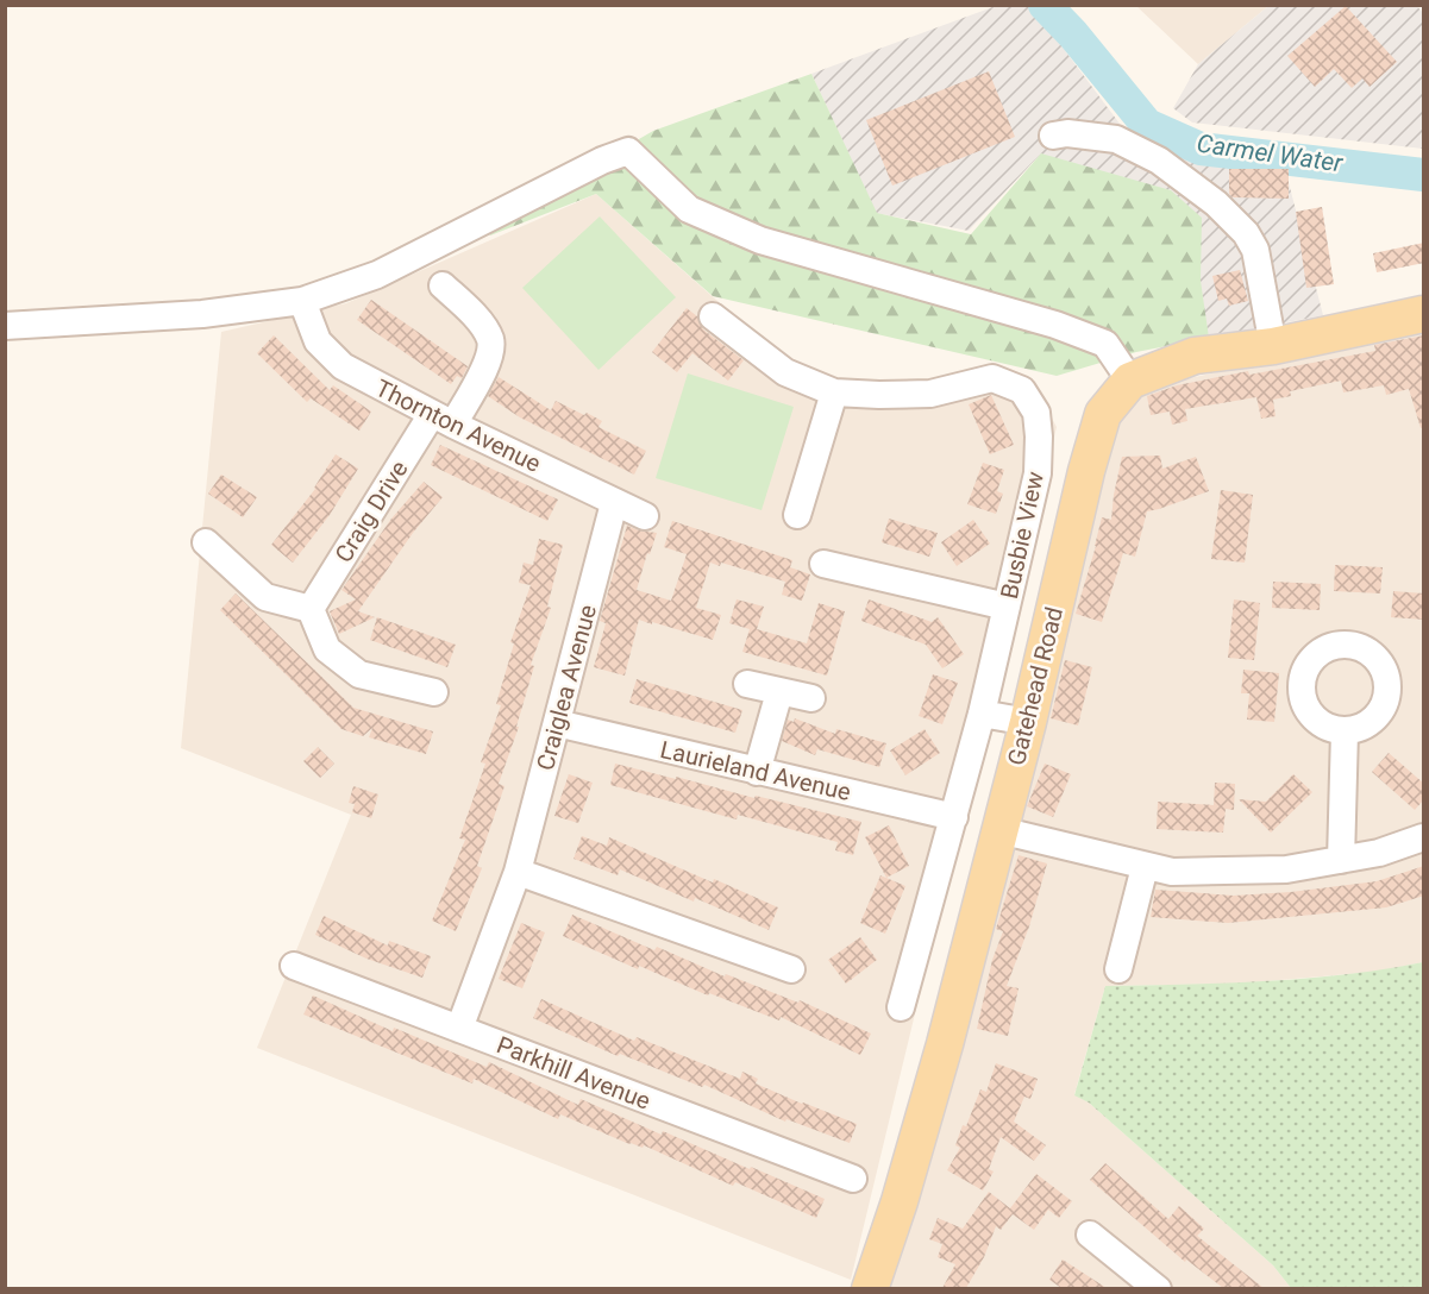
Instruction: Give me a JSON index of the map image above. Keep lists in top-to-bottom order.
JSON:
{
  "streets": {
    "main road": ["Gatehead Road"],
    "street": [
      "Thornton Avenue",
      "Craig Drive",
      "Busbie View",
      "Craiglea Avenue",
      "Laurieland Avenue",
      "Parkhill Avenue"
    ]
  },
  "crossings": [
    ["Thornton Avenue", "Craig Drive"],
    ["Thornton Avenue", "Craiglea Avenue"],
    ["Busbie View", "Laurieland Avenue"],
    ["Craiglea Avenue", "Laurieland Avenue"],
    ["Craiglea Avenue", "Parkhill Avenue"]
  ],
  "water": ["Carmel Water"]
}
